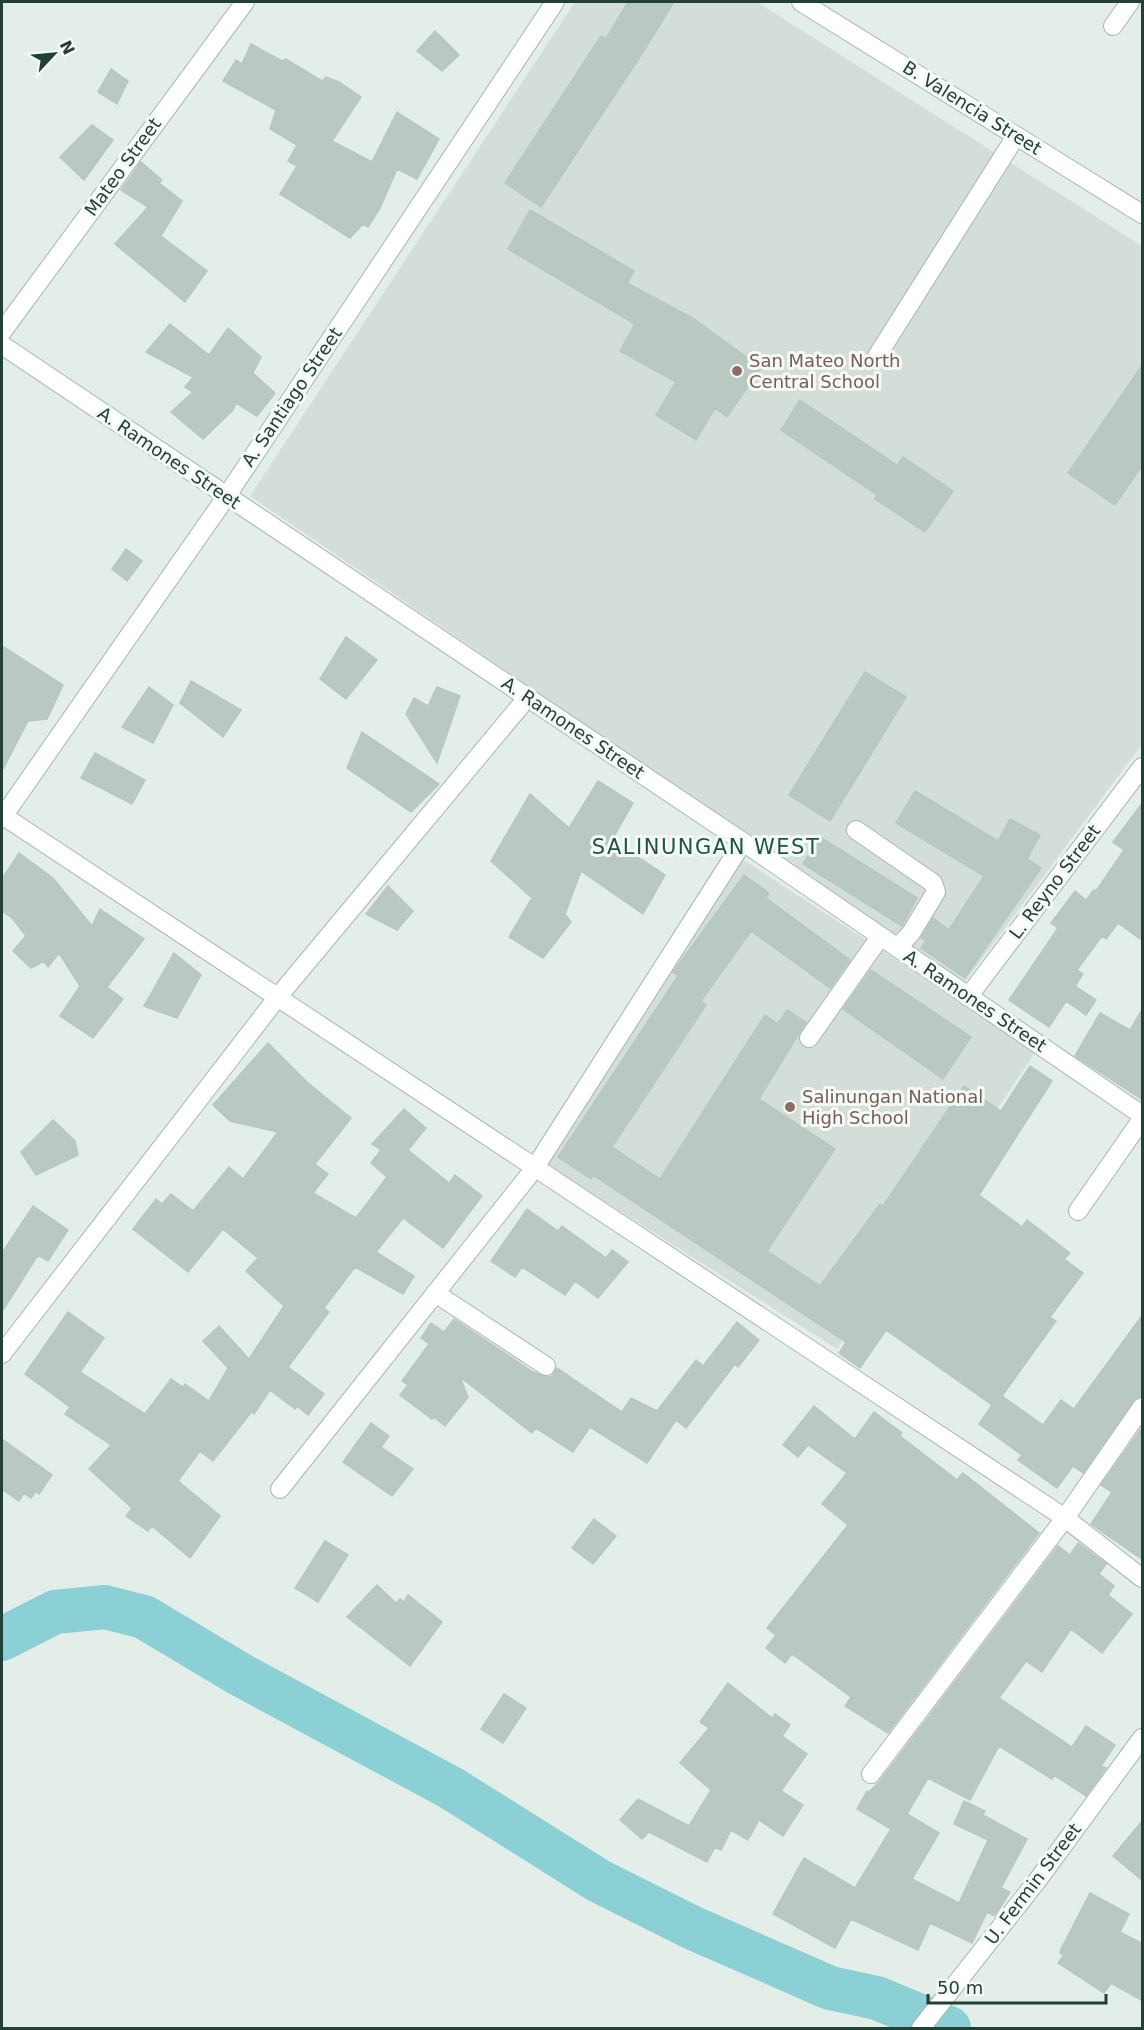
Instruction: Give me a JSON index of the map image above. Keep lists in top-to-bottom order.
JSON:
{
  "streets": {
    "street": [
      "B. Valencia Street",
      "Mateo Street",
      "A. Santiago Street",
      "A. Ramones Street",
      "L. Reyno Street",
      "U. Fermin Street"
    ]
  },
  "crossings": [
    ["A. Santiago Street", "A. Ramones Street"],
    ["A. Ramones Street", "L. Reyno Street"]
  ],
  "districts": ["SALINUNGAN WEST"],
  "places": ["San Mateo North Central School", "Salinungan National High School"],
  "scale_bar": "50 m",
  "north": "top right"
}
